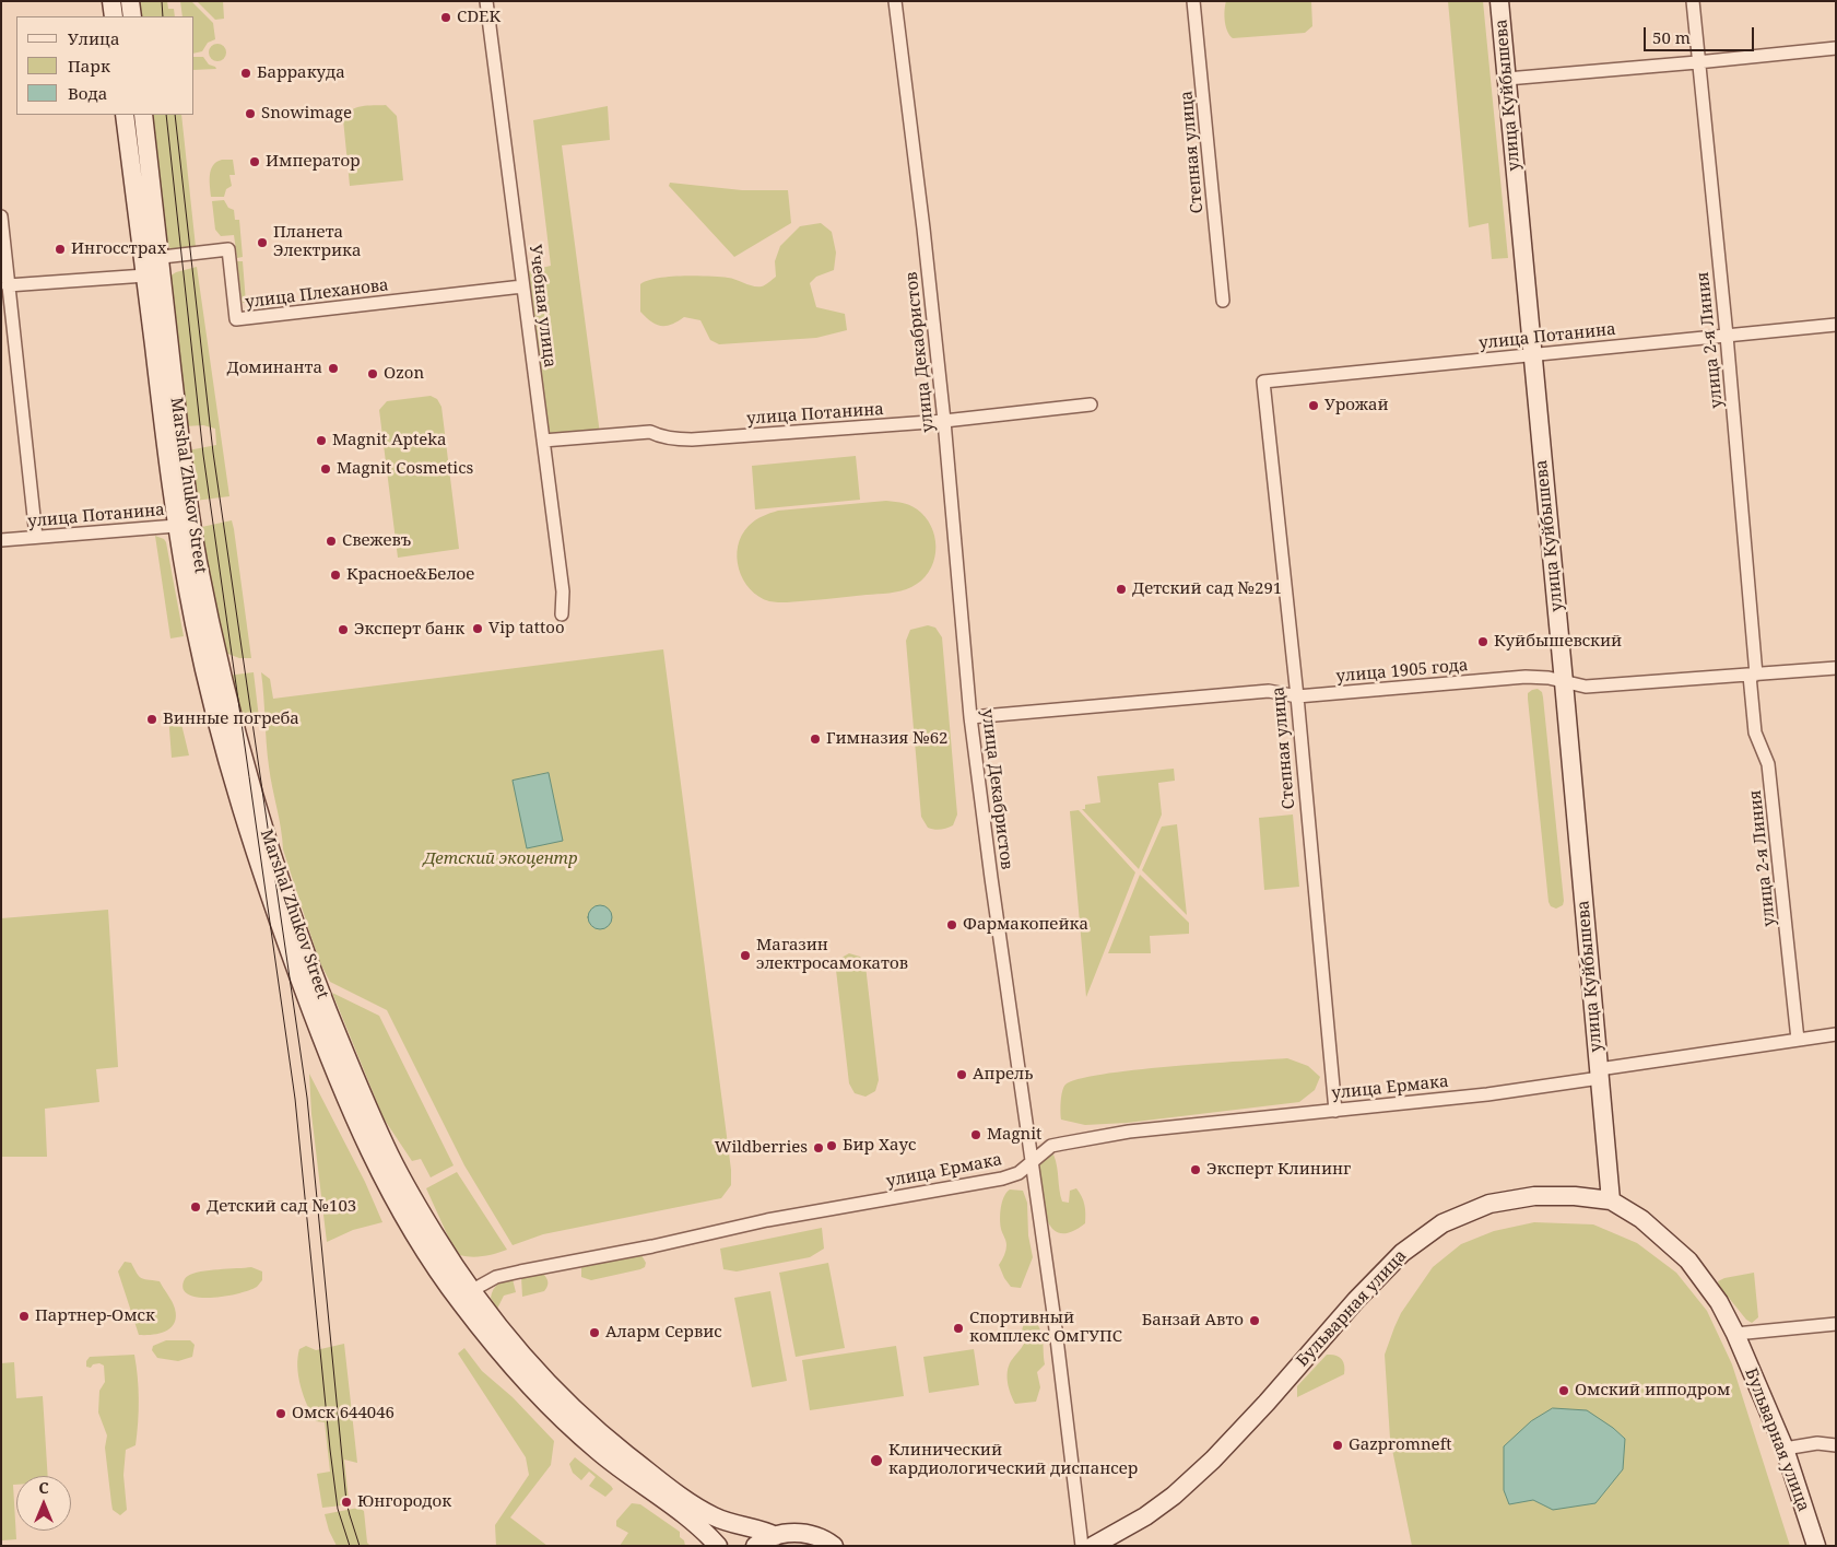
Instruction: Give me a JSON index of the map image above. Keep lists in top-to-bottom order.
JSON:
{
  "streets": {
    "main road": ["улица Куйбышева", "Marshal Zhukov Street", "Бульварная улица"],
    "street": [
      "Степная улица",
      "улица Плеханова",
      "Учебная улица",
      "улица Потанина",
      "улица 2-я Линия",
      "улица Декабристов",
      "улица 1905 года",
      "улица Ермака"
    ]
  },
  "crossings": [
    ["улица Куйбышева", "улица Потанина"],
    ["улица Куйбышева", "улица 1905 года"],
    ["улица Куйбышева", "улица Ермака"],
    ["улица Куйбышева", "Бульварная улица"],
    ["Степная улица", "улица Потанина"],
    ["Степная улица", "улица 1905 года"],
    ["Степная улица", "улица Ермака"],
    ["улица Плеханова", "Учебная улица"],
    ["улица Плеханова", "Marshal Zhukov Street"],
    ["Учебная улица", "улица Потанина"],
    ["улица Потанина", "улица 2-я Линия"],
    ["улица Потанина", "улица Декабристов"],
    ["улица Потанина", "Marshal Zhukov Street"],
    ["улица 2-я Линия", "улица 1905 года"],
    ["улица 2-я Линия", "улица Ермака"],
    ["улица Декабристов", "улица 1905 года"],
    ["улица Декабристов", "улица Ермака"],
    ["Marshal Zhukov Street", "улица Ермака"]
  ],
  "parks": ["Детский экоцентр"],
  "places": [
    "CDEK",
    "Барракуда",
    "Snowimage",
    "Император",
    "Планета Электрика",
    "Ингосстрах",
    "Доминанта",
    "Ozon",
    "Урожай",
    "Magnit Apteka",
    "Magnit Cosmetics",
    "Свежевъ",
    "Красное&Белое",
    "Детский сад №291",
    "Vip tattoo",
    "Эксперт банк",
    "Куйбышевский",
    "Винные погреба",
    "Гимназия №62",
    "Фармакопейка",
    "Магазин электросамокатов",
    "Апрель",
    "Magnit",
    "Бир Хаус",
    "Wildberries",
    "Эксперт Клининг",
    "Детский сад №103",
    "Партнер-Омск",
    "Банзай Авто",
    "Спортивный комплекс ОмГУПС",
    "Аларм Сервис",
    "Омский ипподром",
    "Омск 644046",
    "Gazpromneft",
    "Клинический кардиологический диспансер",
    "Юнгородок"
  ],
  "legend": ["Улица", "Парк", "Вода"],
  "scale_bar": "50 m",
  "north": "top"
}
